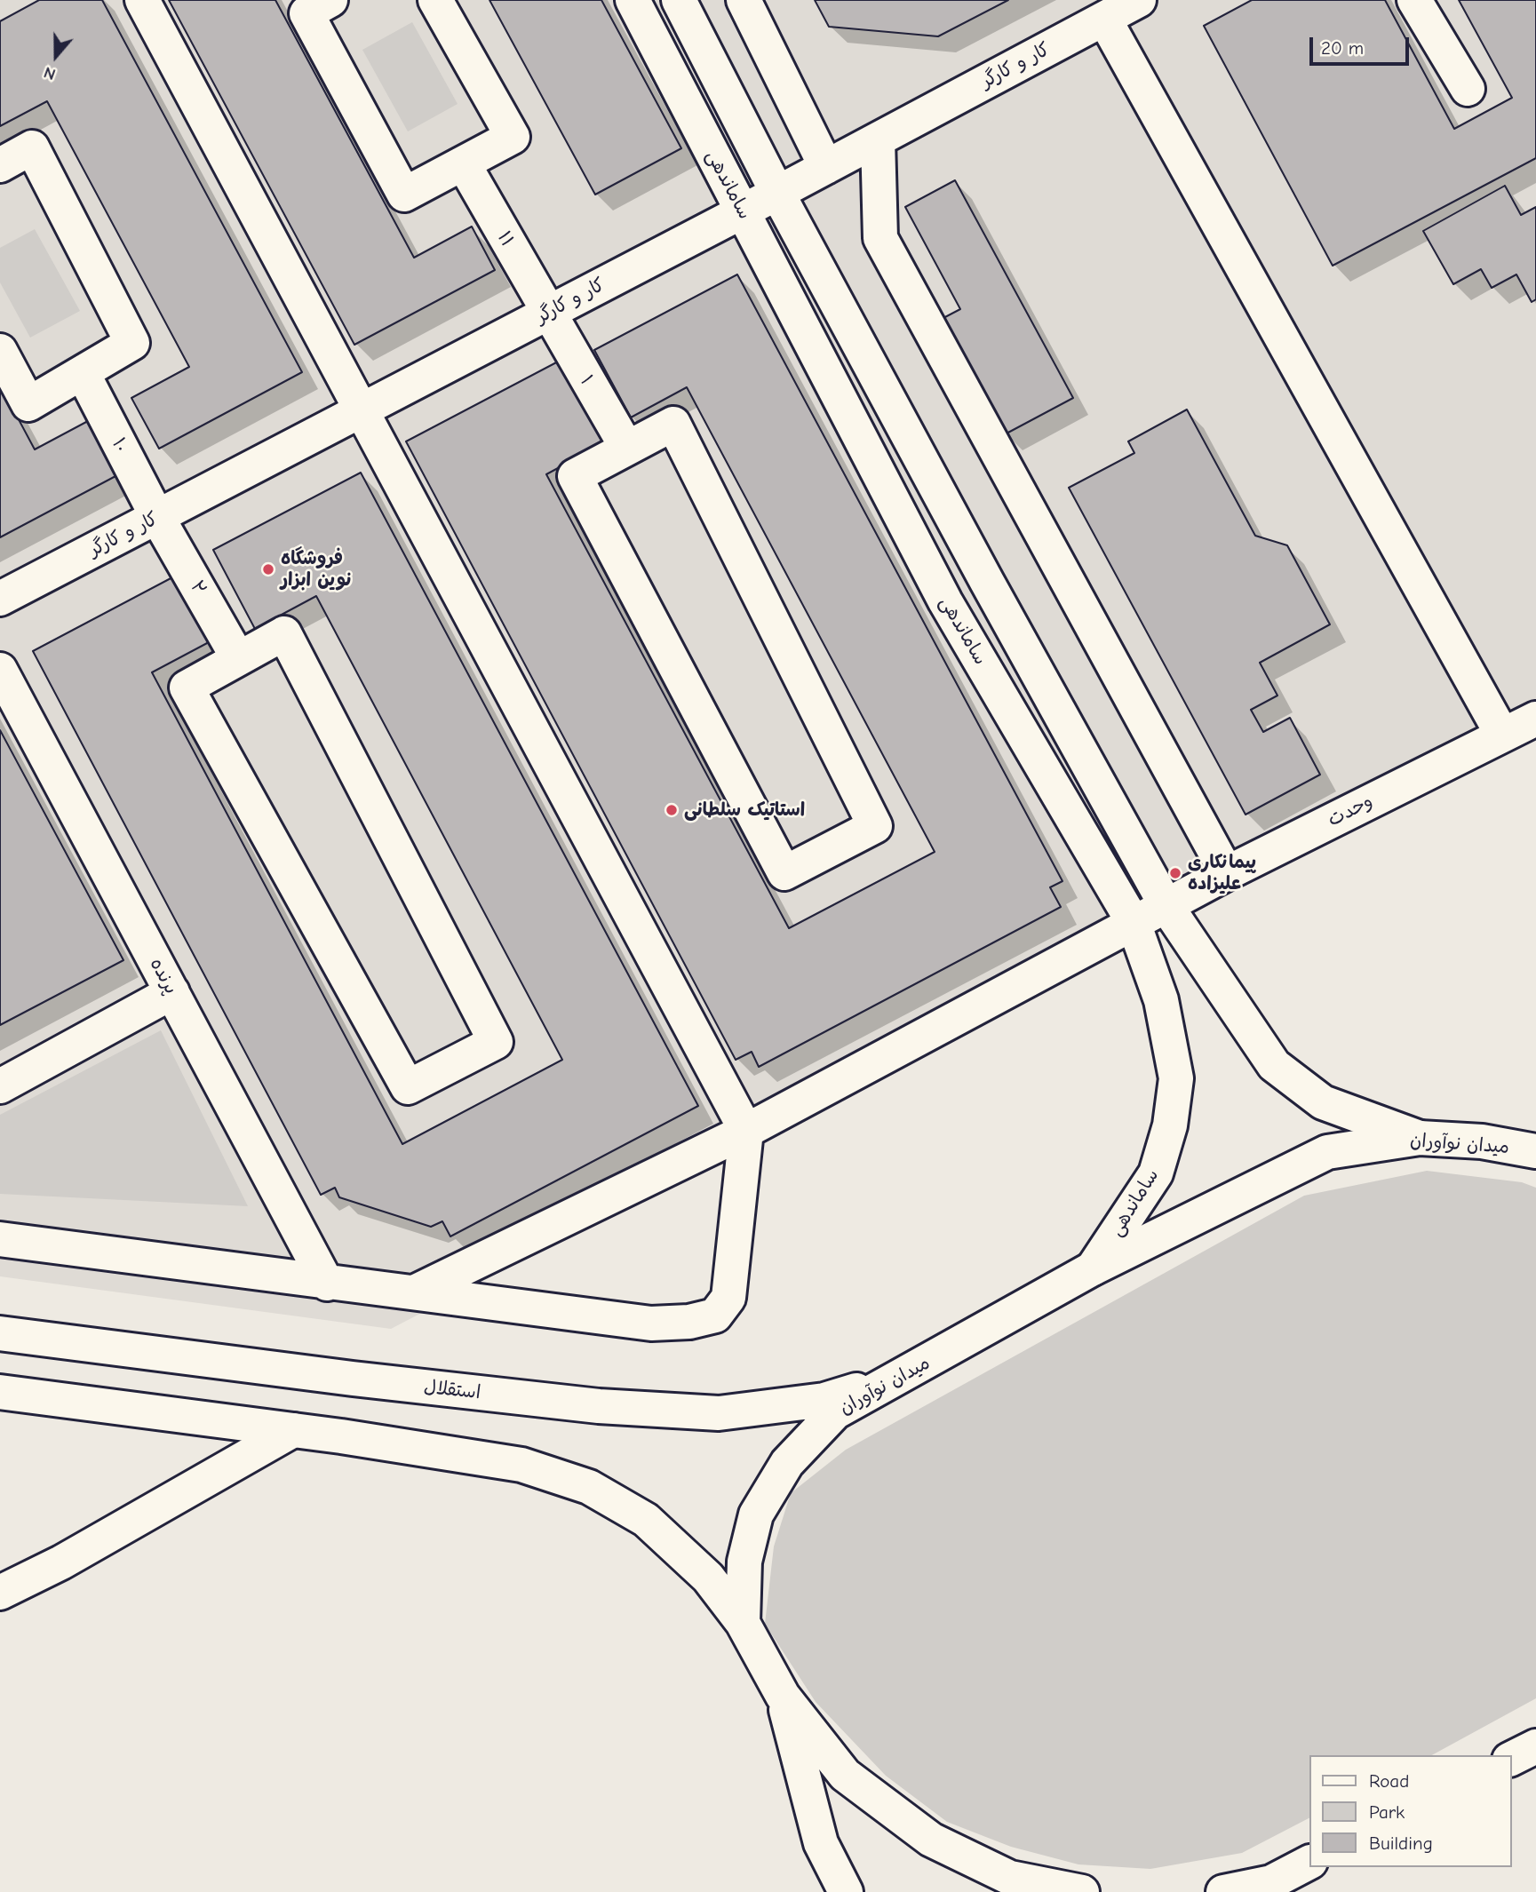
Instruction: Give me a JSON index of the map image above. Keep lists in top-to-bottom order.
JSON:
{
  "streets": {
    "street": [
      "کار و کارگر",
      "ساماندهی",
      "۱۱",
      "۱",
      "۱۰",
      "۲",
      "وحدت",
      "پرنده",
      "میدان نوآوران",
      "استقلال"
    ]
  },
  "crossings": [
    ["کار و کارگر", "ساماندهی"],
    ["کار و کارگر", "۱۱"],
    ["کار و کارگر", "۱"],
    ["کار و کارگر", "۱۰"],
    ["کار و کارگر", "۲"],
    ["ساماندهی", "وحدت"],
    ["ساماندهی", "میدان نوآوران"],
    ["۱۱", "۱"],
    ["۱۰", "۲"],
    ["میدان نوآوران", "استقلال"]
  ],
  "places": ["فروشگاه نوین ابزار", "استاتیک سلطانی", "پیمانکاری علیزاده"],
  "legend": ["Road", "Park", "Building"],
  "scale_bar": "20 m",
  "north": "bottom"
}
